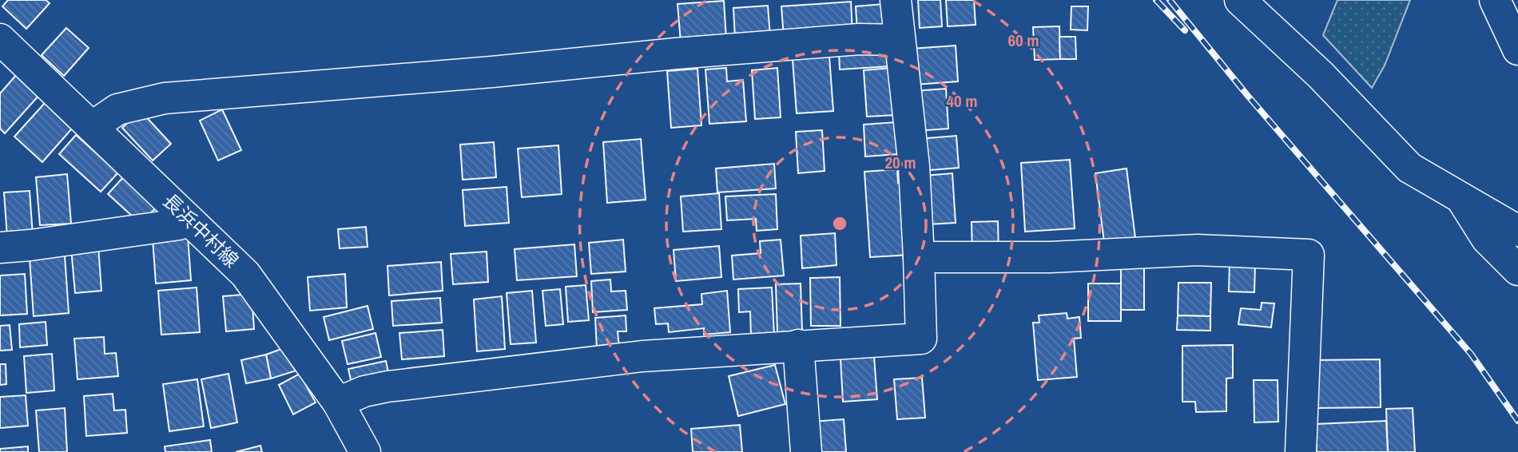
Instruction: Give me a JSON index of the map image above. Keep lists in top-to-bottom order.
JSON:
{
  "streets": {
    "street": ["長浜中村線"]
  },
  "rings": ["60 m", "40 m", "20 m"]
}
